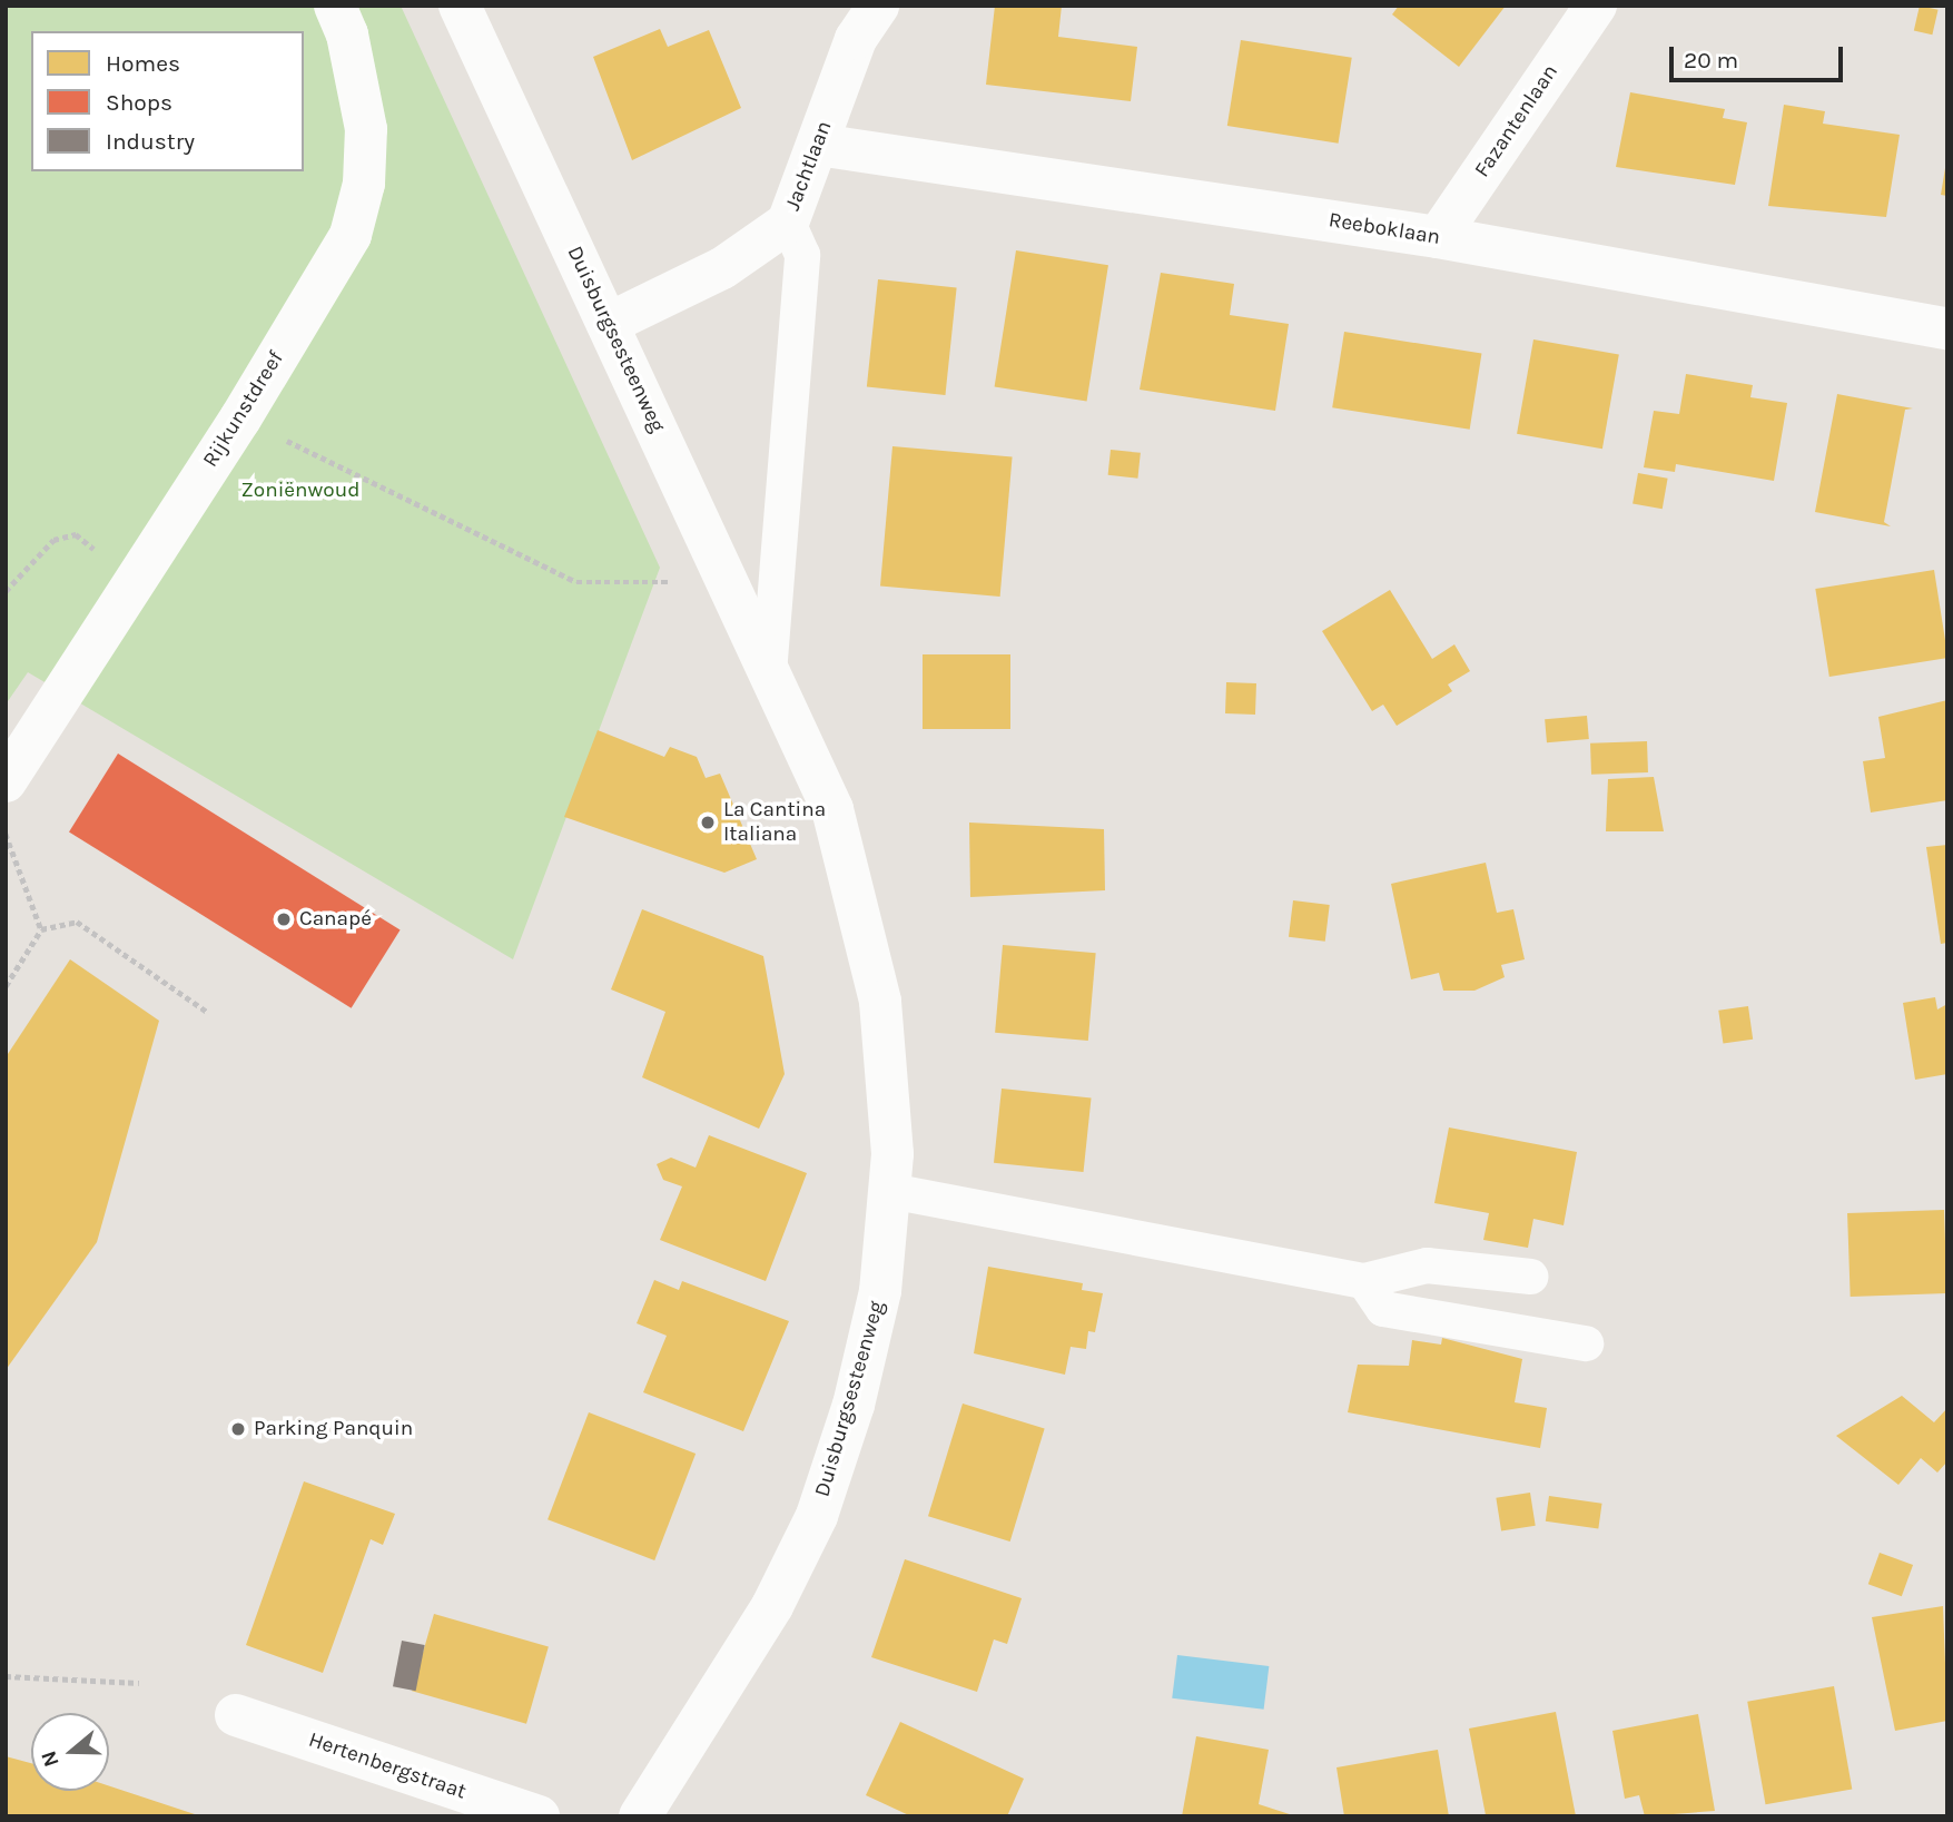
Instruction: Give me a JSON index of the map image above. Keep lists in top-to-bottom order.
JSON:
{
  "streets": {
    "street": [
      "Fazantenlaan",
      "Jachtlaan",
      "Reeboklaan",
      "Duisburgsesteenweg",
      "Rijkunstdreef",
      "Hertenbergstraat"
    ]
  },
  "crossings": [
    ["Fazantenlaan", "Reeboklaan"],
    ["Jachtlaan", "Reeboklaan"],
    ["Jachtlaan", "Duisburgsesteenweg"]
  ],
  "parks": ["Zoniënwoud"],
  "places": ["La Cantina Italiana", "Canapé", "Parking Panquin"],
  "legend": ["Homes", "Shops", "Industry"],
  "scale_bar": "20 m",
  "north": "left"
}
